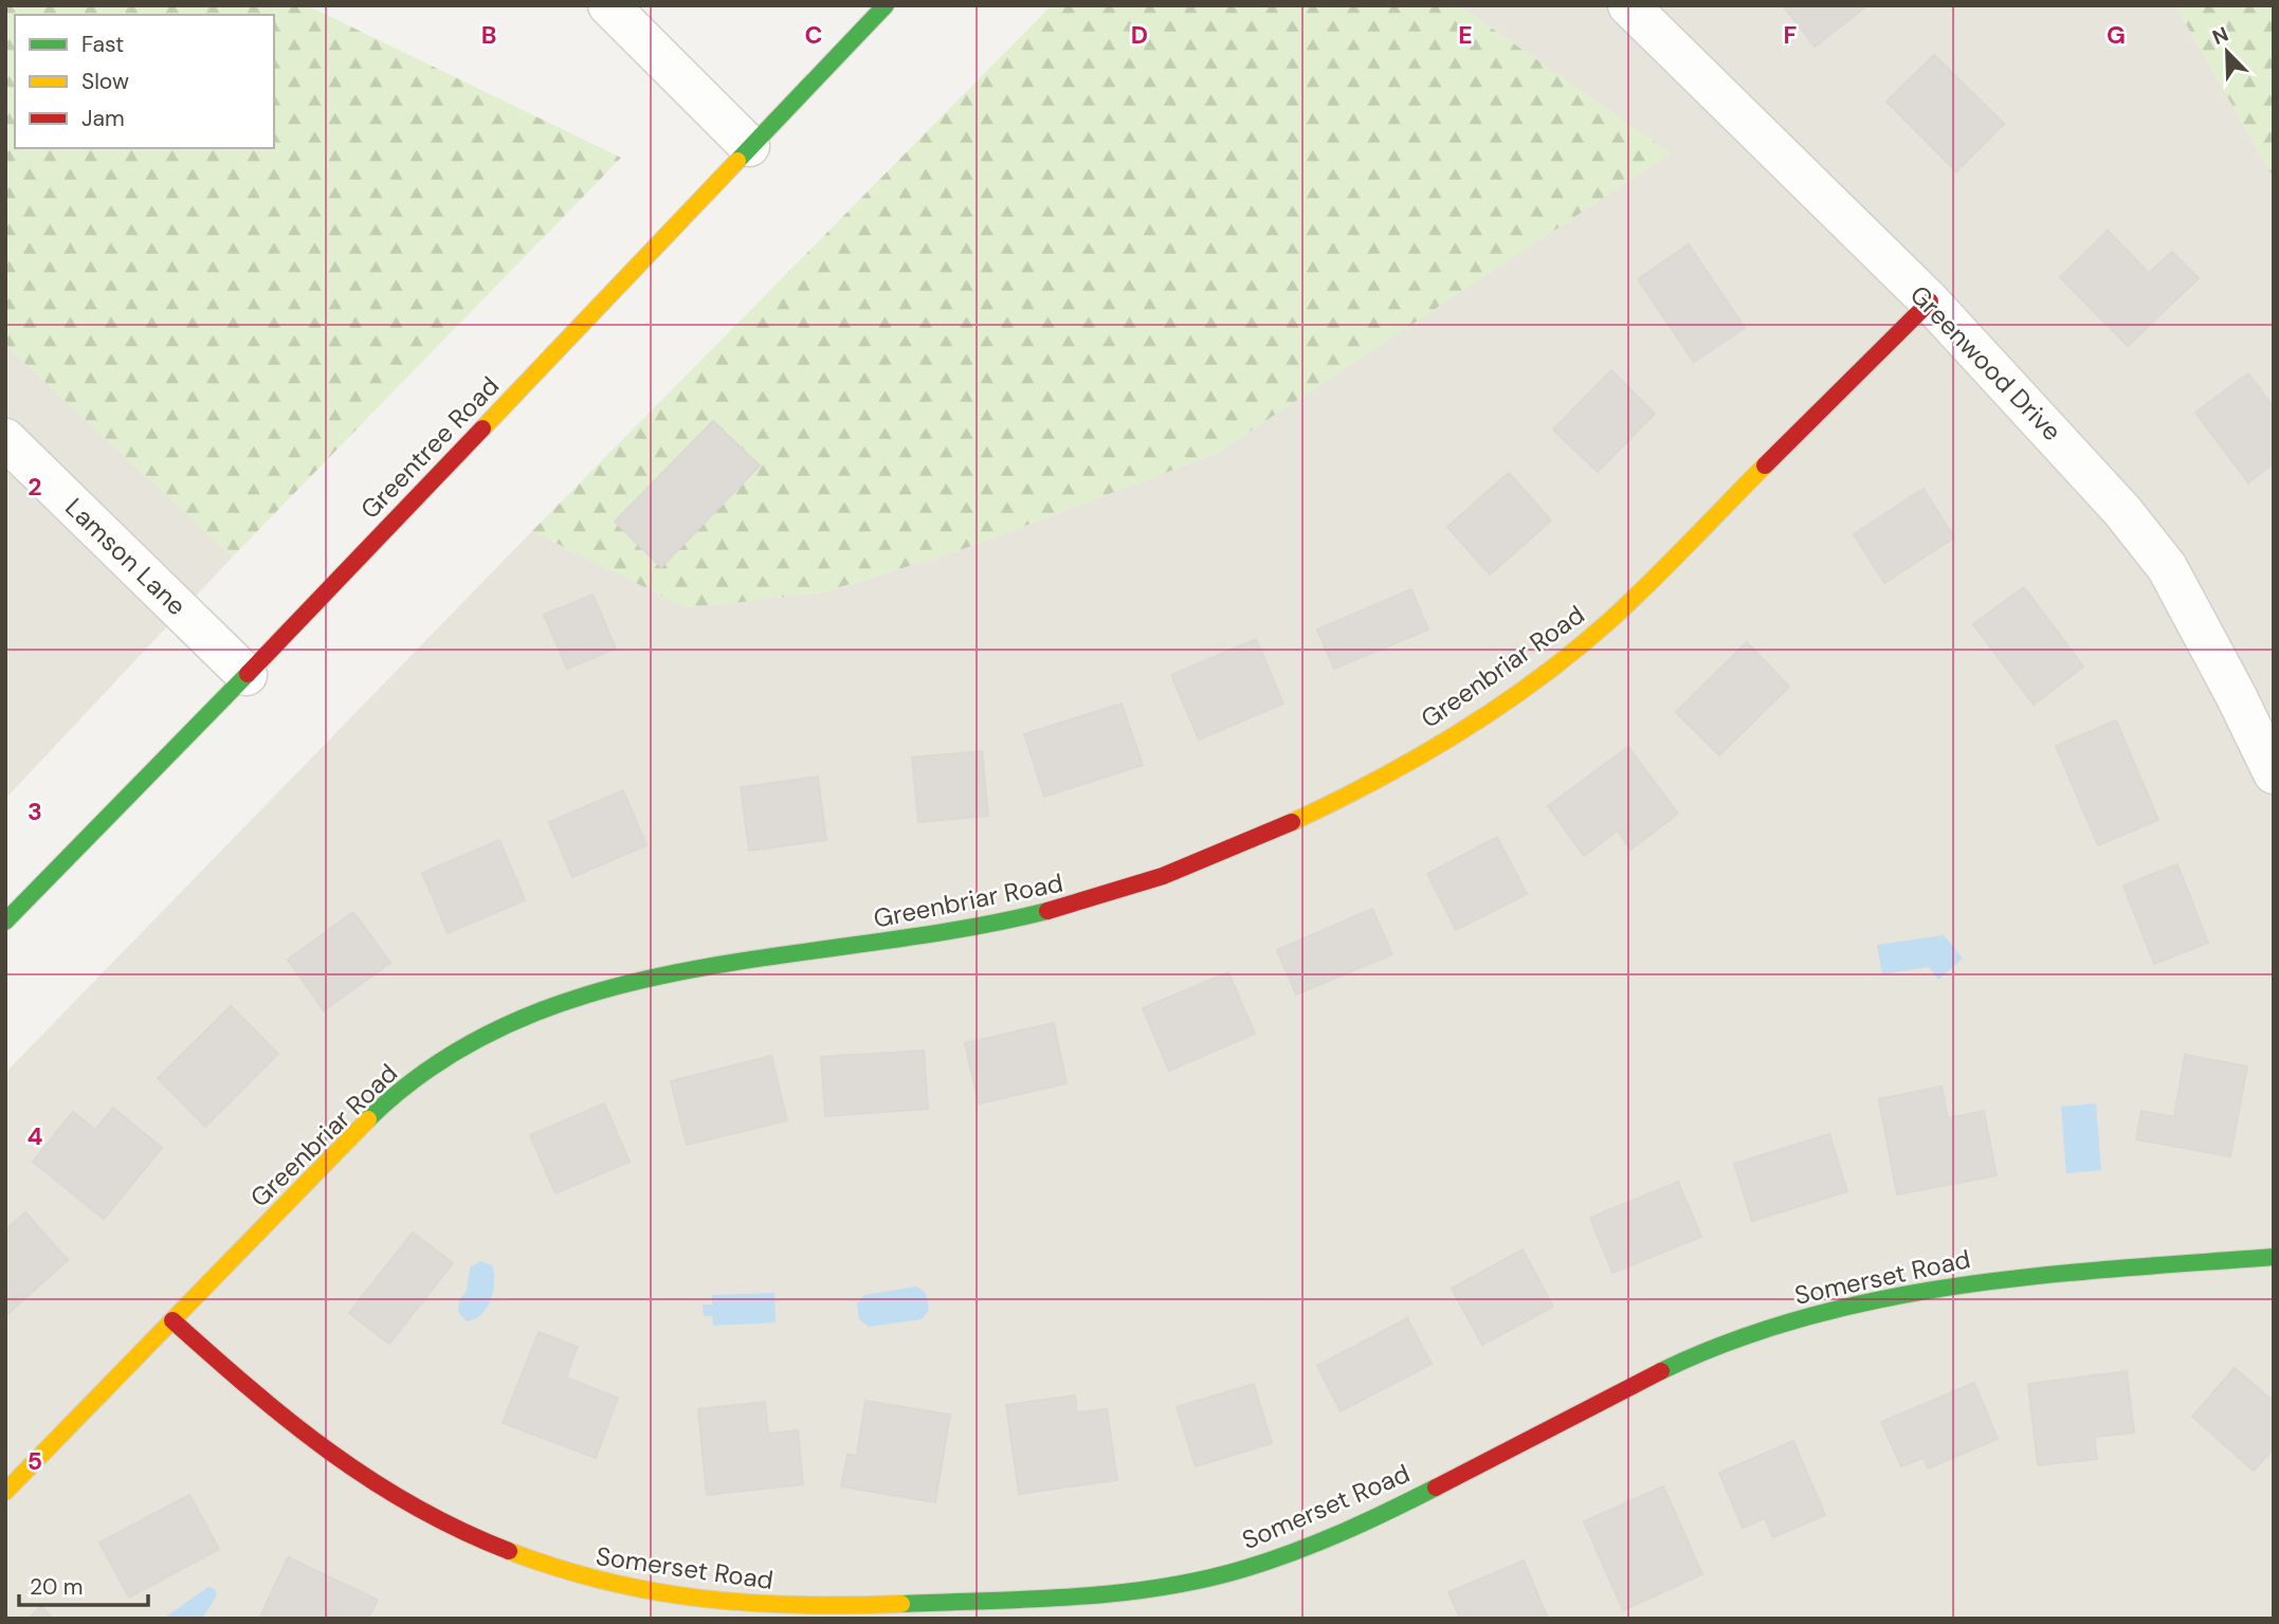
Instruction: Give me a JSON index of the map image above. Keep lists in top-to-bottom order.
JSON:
{
  "streets": {
    "street": [
      "Greenwood Drive",
      "Greentree Road",
      "Lamson Lane",
      "Greenbriar Road",
      "Somerset Road"
    ]
  },
  "crossings": [
    ["Greenwood Drive", "Greenbriar Road"],
    ["Greentree Road", "Lamson Lane"],
    ["Greenbriar Road", "Somerset Road"]
  ],
  "legend": ["Fast", "Slow", "Jam"],
  "scale_bar": "20 m",
  "north": "top left",
  "grid": {
    "columns": [
      "B",
      "C",
      "D",
      "E",
      "F",
      "G"
    ],
    "rows": [
      "2",
      "3",
      "4",
      "5"
    ]
  }
}
